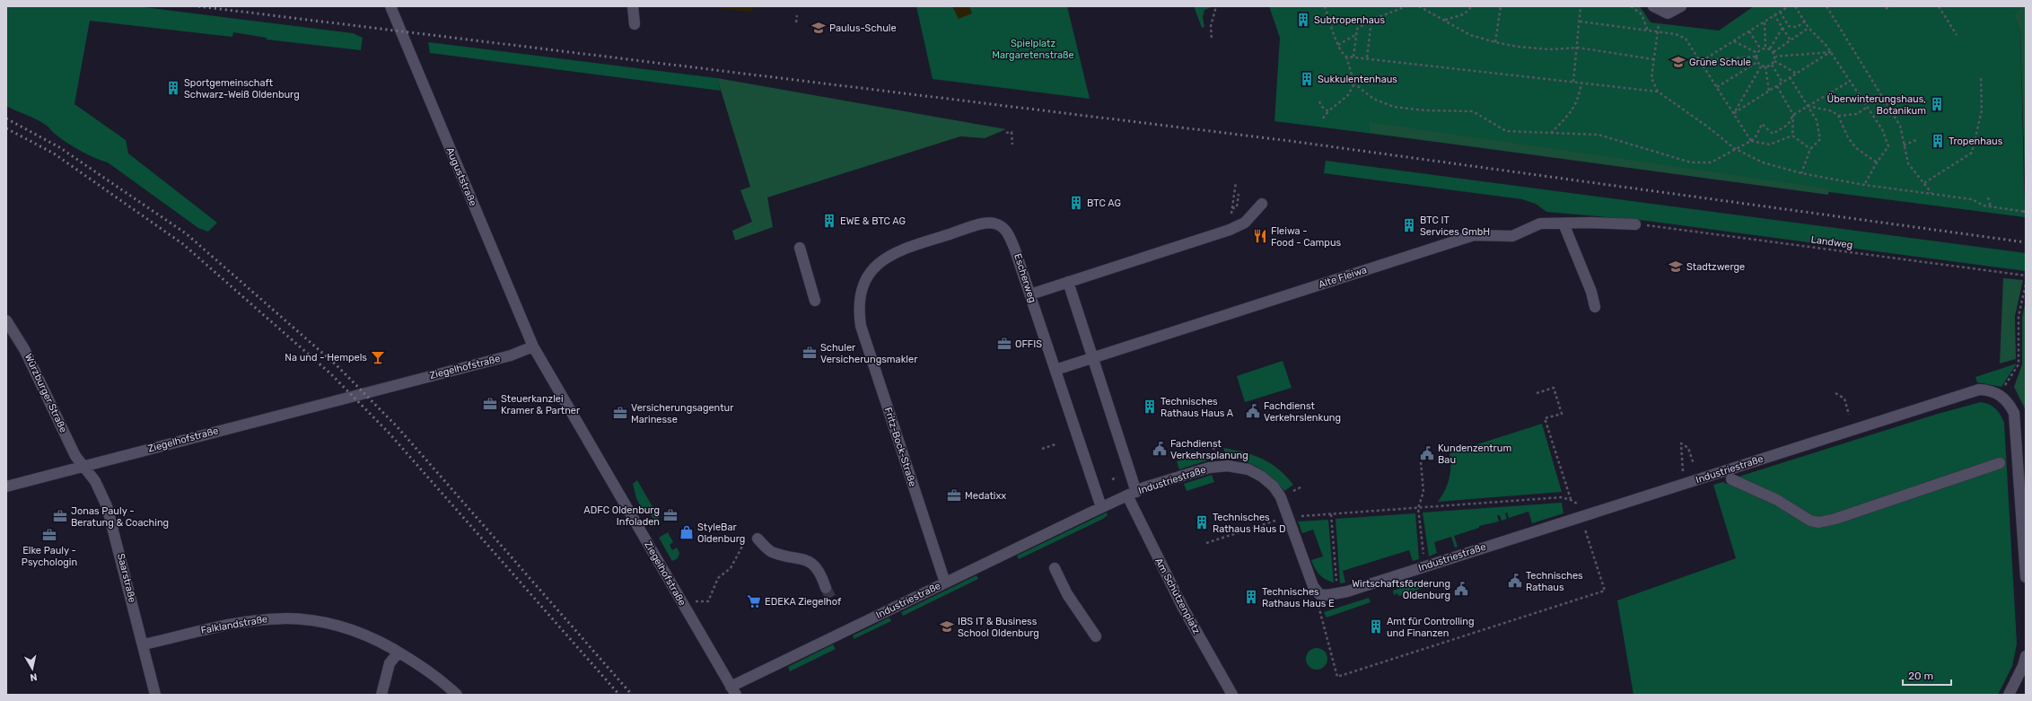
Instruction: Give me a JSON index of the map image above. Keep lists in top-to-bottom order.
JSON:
{
  "streets": {
    "street": [
      "Auguststraße",
      "Alte Fleiwa",
      "Escherweg",
      "Ziegelhofstraße",
      "Würzburger Straße",
      "Fritz-Bock-Straße",
      "Industriestraße",
      "Saarstraße",
      "Am Schützenplatz",
      "Falklandstraße"
    ],
    "path": ["Landweg"]
  },
  "crossings": [
    ["Auguststraße", "Ziegelhofstraße"],
    ["Landweg", "Alte Fleiwa"],
    ["Alte Fleiwa", "Escherweg"],
    ["Alte Fleiwa", "Am Schützenplatz"],
    ["Escherweg", "Fritz-Bock-Straße"],
    ["Escherweg", "Industriestraße"],
    ["Ziegelhofstraße", "Würzburger Straße"],
    ["Ziegelhofstraße", "Industriestraße"],
    ["Ziegelhofstraße", "Saarstraße"],
    ["Würzburger Straße", "Saarstraße"],
    ["Fritz-Bock-Straße", "Industriestraße"],
    ["Industriestraße", "Am Schützenplatz"],
    ["Saarstraße", "Falklandstraße"]
  ],
  "parks": ["Spielplatz Margaretenstraße"],
  "places": {
    "building": [
      "Subtropenhaus",
      "Sukkulentenhaus",
      "Sportgemeinschaft Schwarz-Weiß Oldenburg",
      "Überwinterungshaus, Botanikum",
      "Tropenhaus",
      "BTC AG",
      "EWE & BTC AG",
      "BTC IT Services GmbH",
      "Technisches Rathaus Haus A",
      "Technisches Rathaus Haus D",
      "Technisches Rathaus Haus E",
      "Amt für Controlling und Finanzen"
    ],
    "school or university": [
      "Paulus-Schule",
      "Grüne Schule",
      "Stadtzwerge",
      "IBS IT & Business School Oldenburg"
    ],
    "restaurant": ["Fleiwa - Food - Campus"],
    "office": [
      "OFFIS",
      "Schuler Versicherungsmakler",
      "Steuerkanzlei Kramer & Partner",
      "Versicherungsagentur Marinesse",
      "Medatixx",
      "ADFC Oldenburg Infoladen",
      "Jonas Pauly - Beratung & Coaching",
      "Elke Pauly - Psychologin"
    ],
    "bar": ["Na und - Hempels"],
    "public building": [
      "Fachdienst Verkehrslenkung",
      "Fachdienst Verkehrsplanung",
      "Kundenzentrum Bau",
      "Technisches Rathaus",
      "Wirtschaftsförderung Oldenburg"
    ],
    "shop": ["StyleBar Oldenburg"],
    "supermarket": ["EDEKA Ziegelhof"]
  },
  "scale_bar": "20 m",
  "north": "bottom"
}
